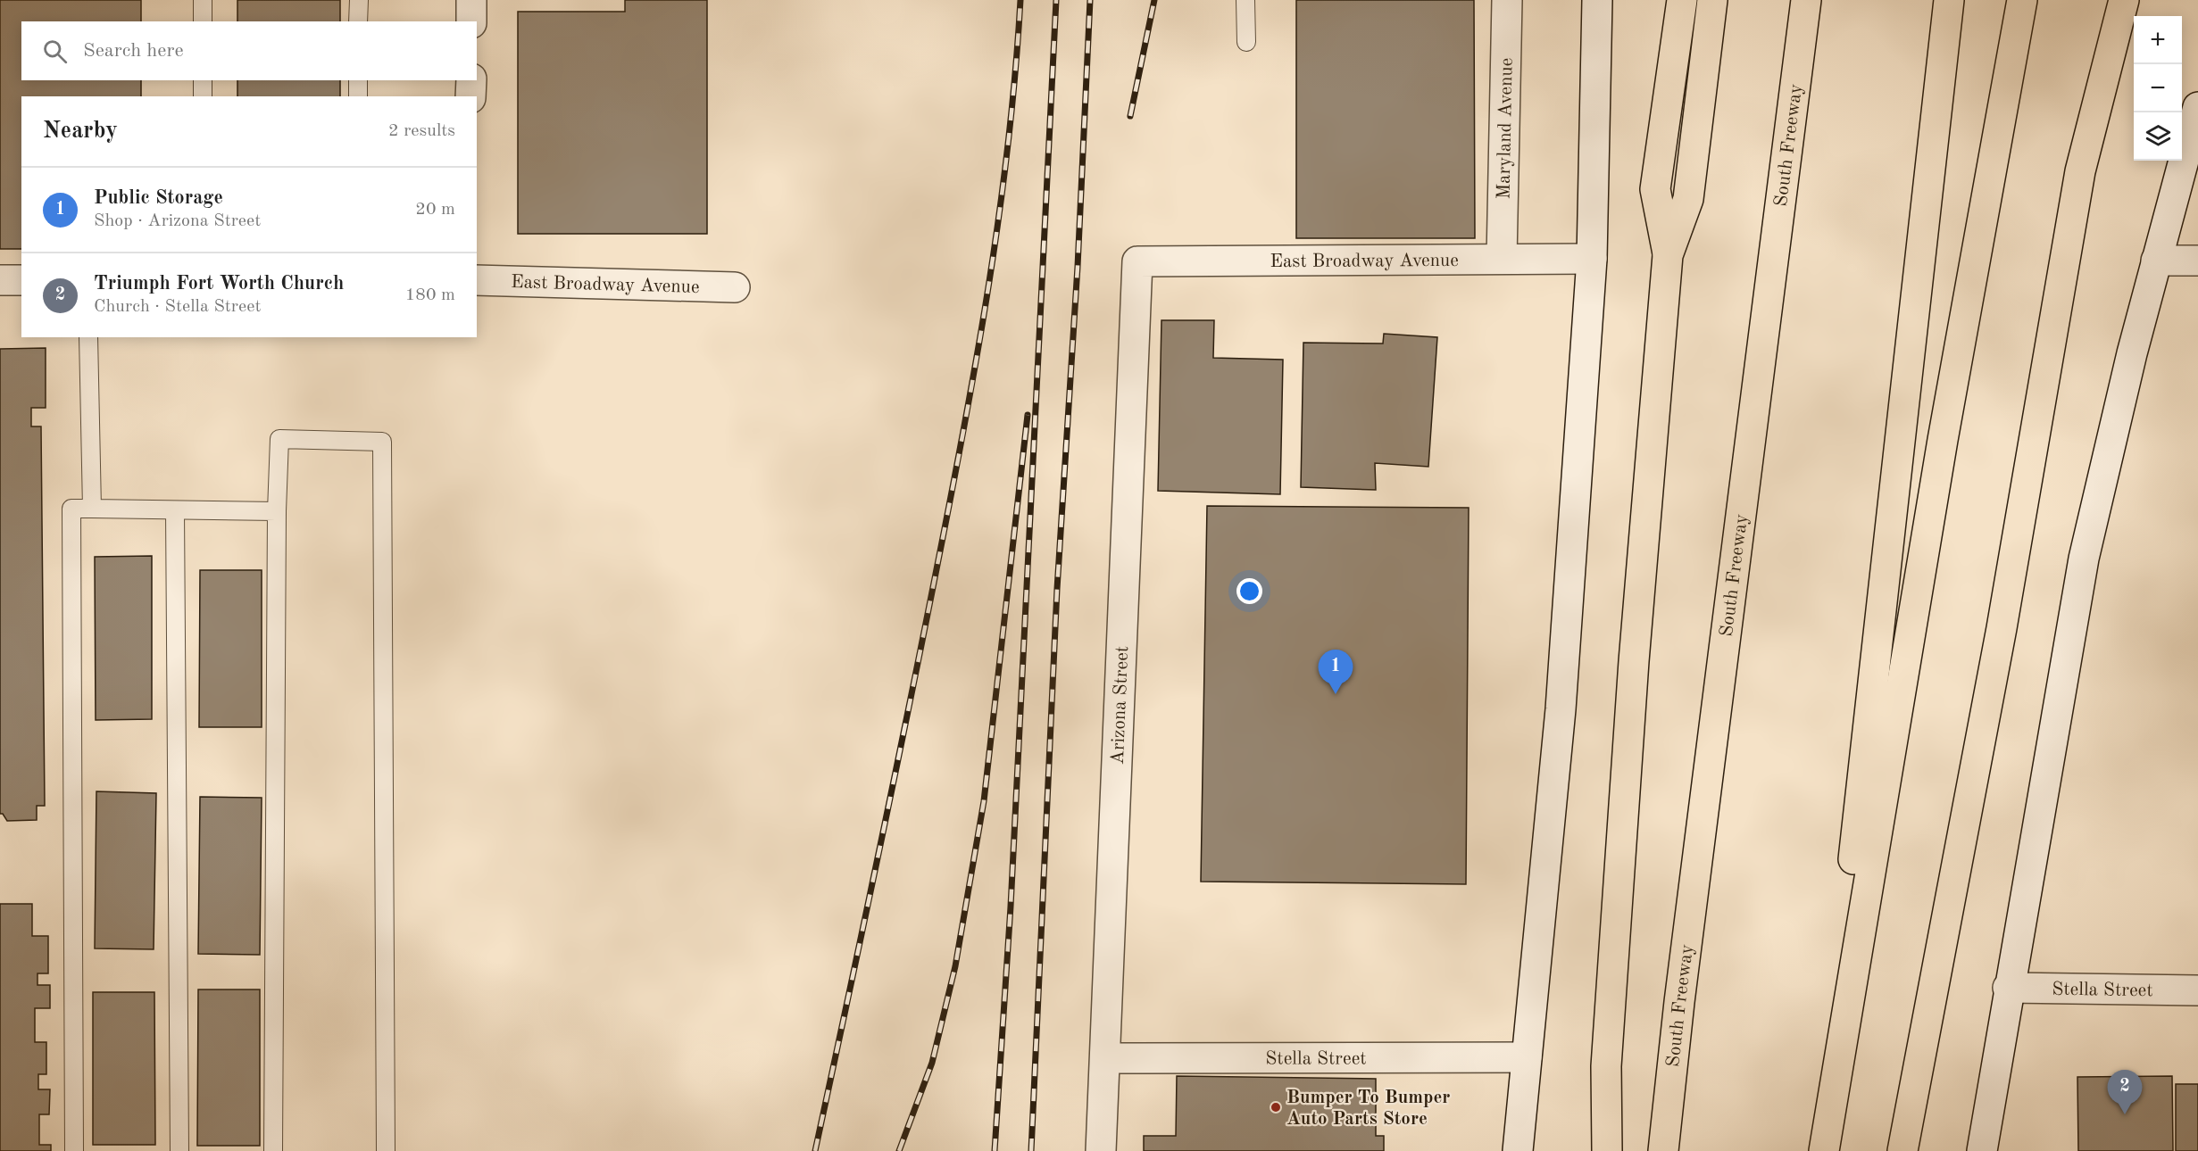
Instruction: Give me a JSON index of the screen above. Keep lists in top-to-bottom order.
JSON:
{
  "streets": {
    "highway": ["South Freeway"],
    "street": [
      "Maryland Avenue",
      "East Broadway Avenue",
      "Arizona Street",
      "Stella Street"
    ]
  },
  "crossings": [
    ["Maryland Avenue", "East Broadway Avenue"],
    ["East Broadway Avenue", "Arizona Street"],
    ["Arizona Street", "Stella Street"]
  ],
  "places": ["Bumper To Bumper Auto Parts Store"],
  "page": {
    "map_buttons": ["+", "−"],
    "search": "Search here",
    "heading": ["Nearby", "2 results"],
    "list": [
      {
        "mark": "1",
        "name": "Public Storage",
        "note": "Shop · Arizona Street",
        "value": "20 m"
      },
      {
        "mark": "2",
        "name": "Triumph Fort Worth Church",
        "note": "Church · Stella Street",
        "value": "180 m"
      }
    ],
    "pins": ["1", "2"]
  }
}
